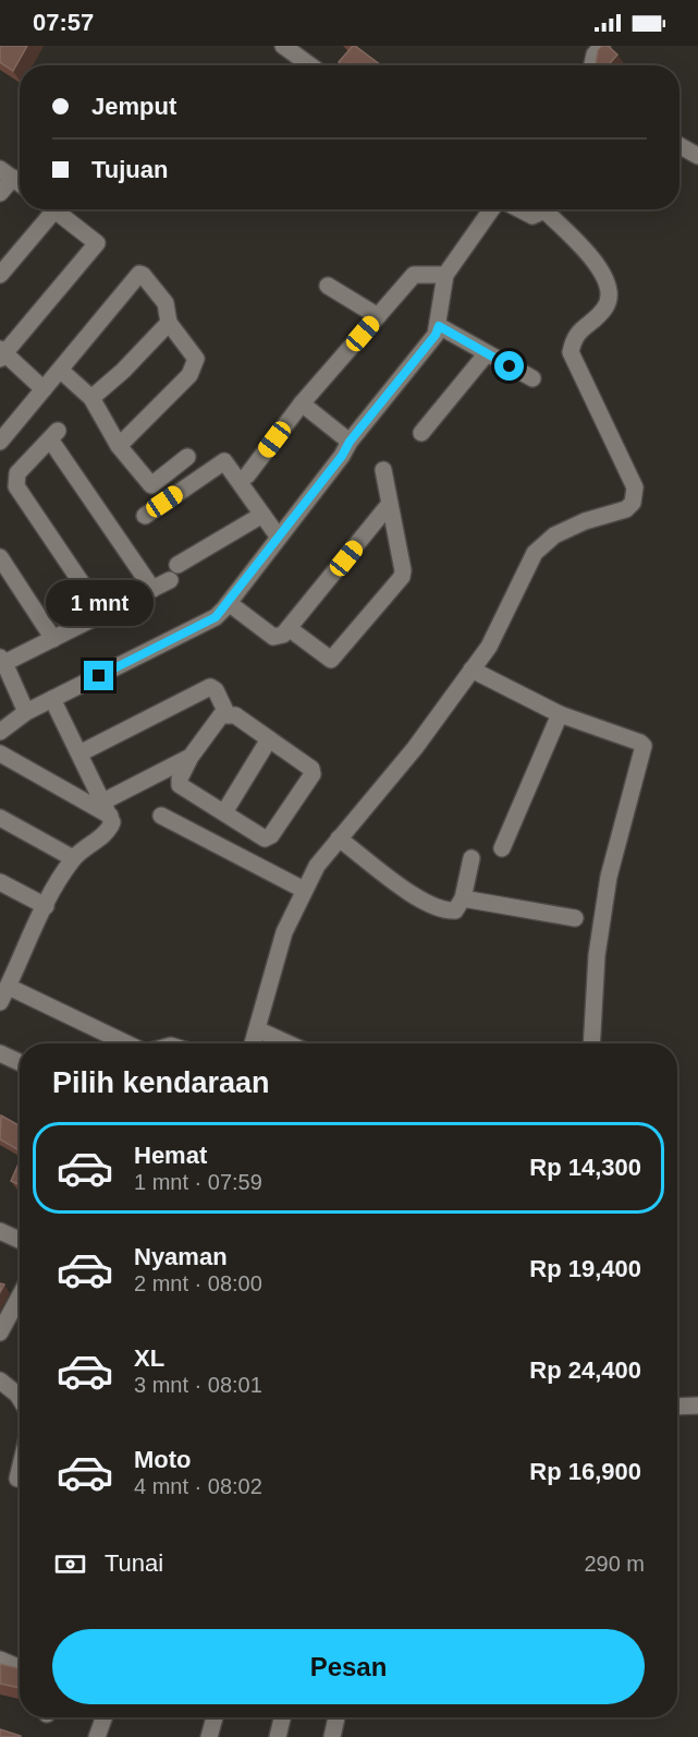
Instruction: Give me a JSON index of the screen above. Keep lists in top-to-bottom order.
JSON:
{
  "page": {
    "status": "07:57",
    "banner": ["Jemput", "Tujuan"],
    "bubble": "1 mnt",
    "heading": "Pilih kendaraan",
    "list": [
      {
        "name": "Hemat",
        "note": "1 mnt · 07:59",
        "value": "Rp 14,300"
      },
      {
        "name": "Nyaman",
        "note": "2 mnt · 08:00",
        "value": "Rp 19,400"
      },
      {
        "name": "XL",
        "note": "3 mnt · 08:01",
        "value": "Rp 24,400"
      },
      {
        "name": "Moto",
        "note": "4 mnt · 08:02",
        "value": "Rp 16,900"
      }
    ],
    "pay": ["Tunai", "290 m"],
    "buttons": "Pesan"
  }
}
